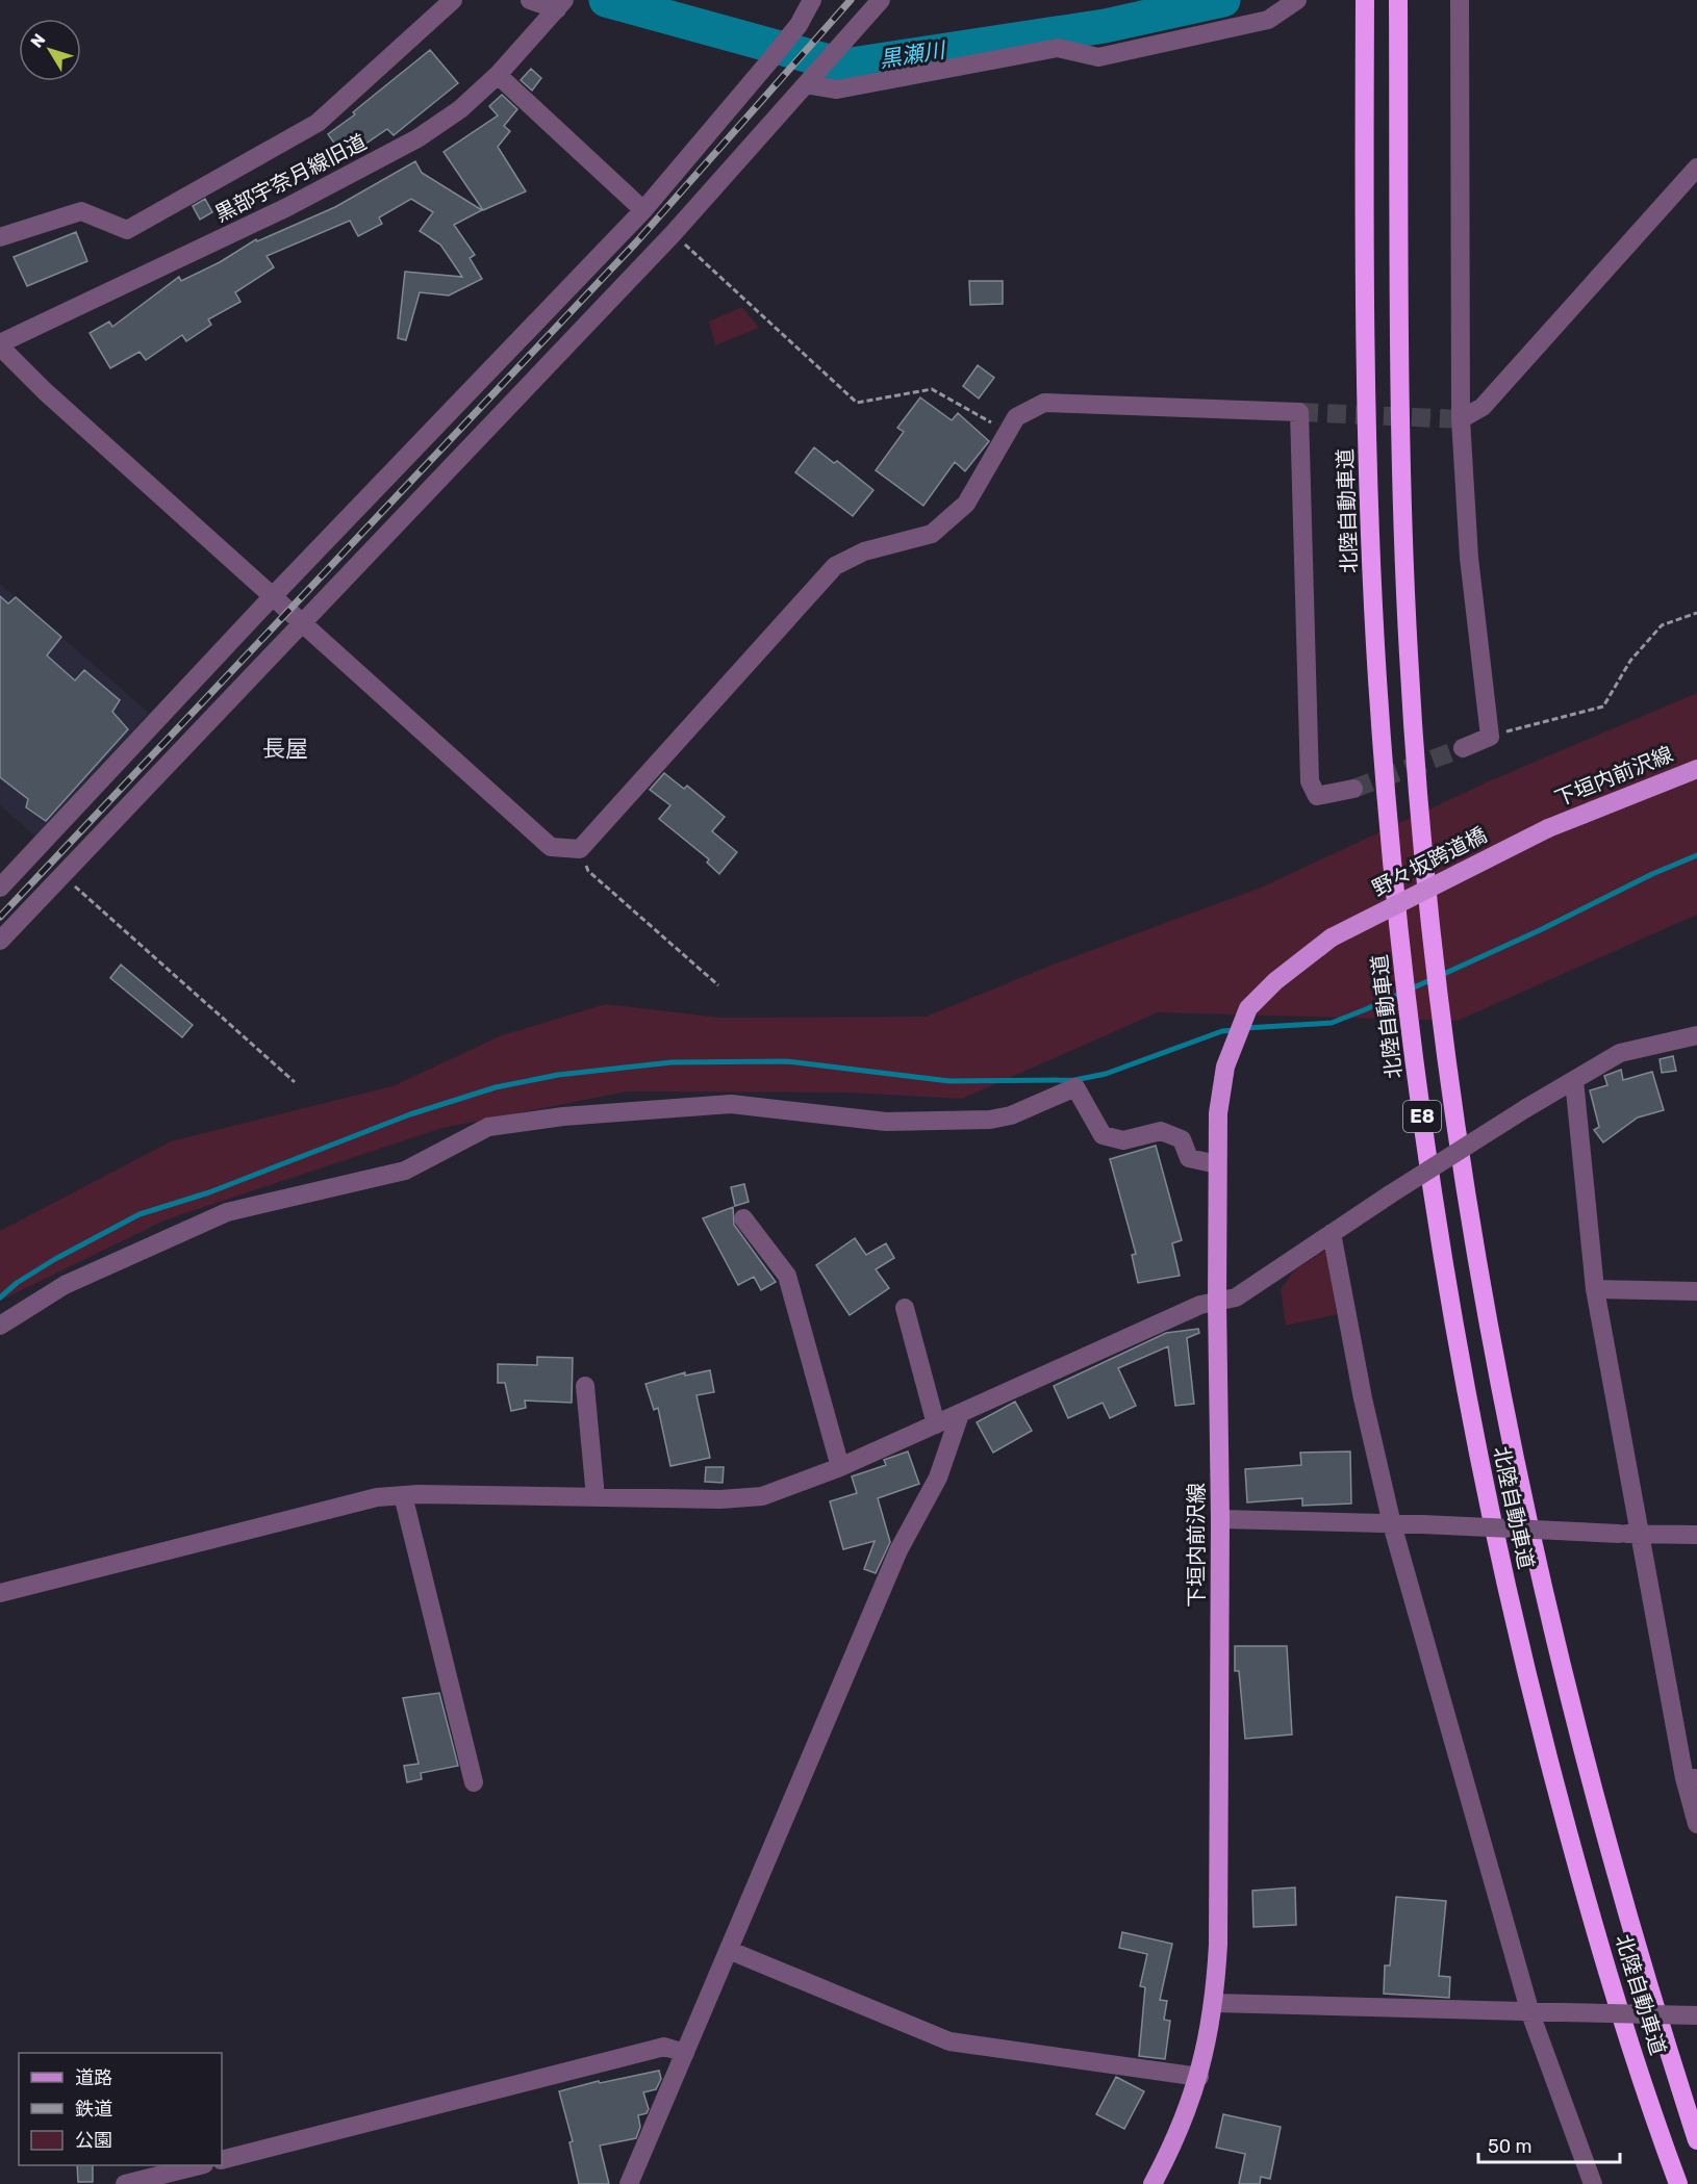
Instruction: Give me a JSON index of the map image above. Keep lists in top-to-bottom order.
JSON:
{
  "streets": {
    "highway": ["北陸自動車道", "E8"],
    "main road": ["下垣内前沢線", "野々坂跨道橋"],
    "street": ["黒部宇奈月線旧道"]
  },
  "crossings": [
    ["下垣内前沢線", "野々坂跨道橋"]
  ],
  "districts": ["長屋"],
  "water": ["黒瀬川"],
  "legend": ["道路", "鉄道", "公園"],
  "scale_bar": "50 m",
  "north": "top left"
}
